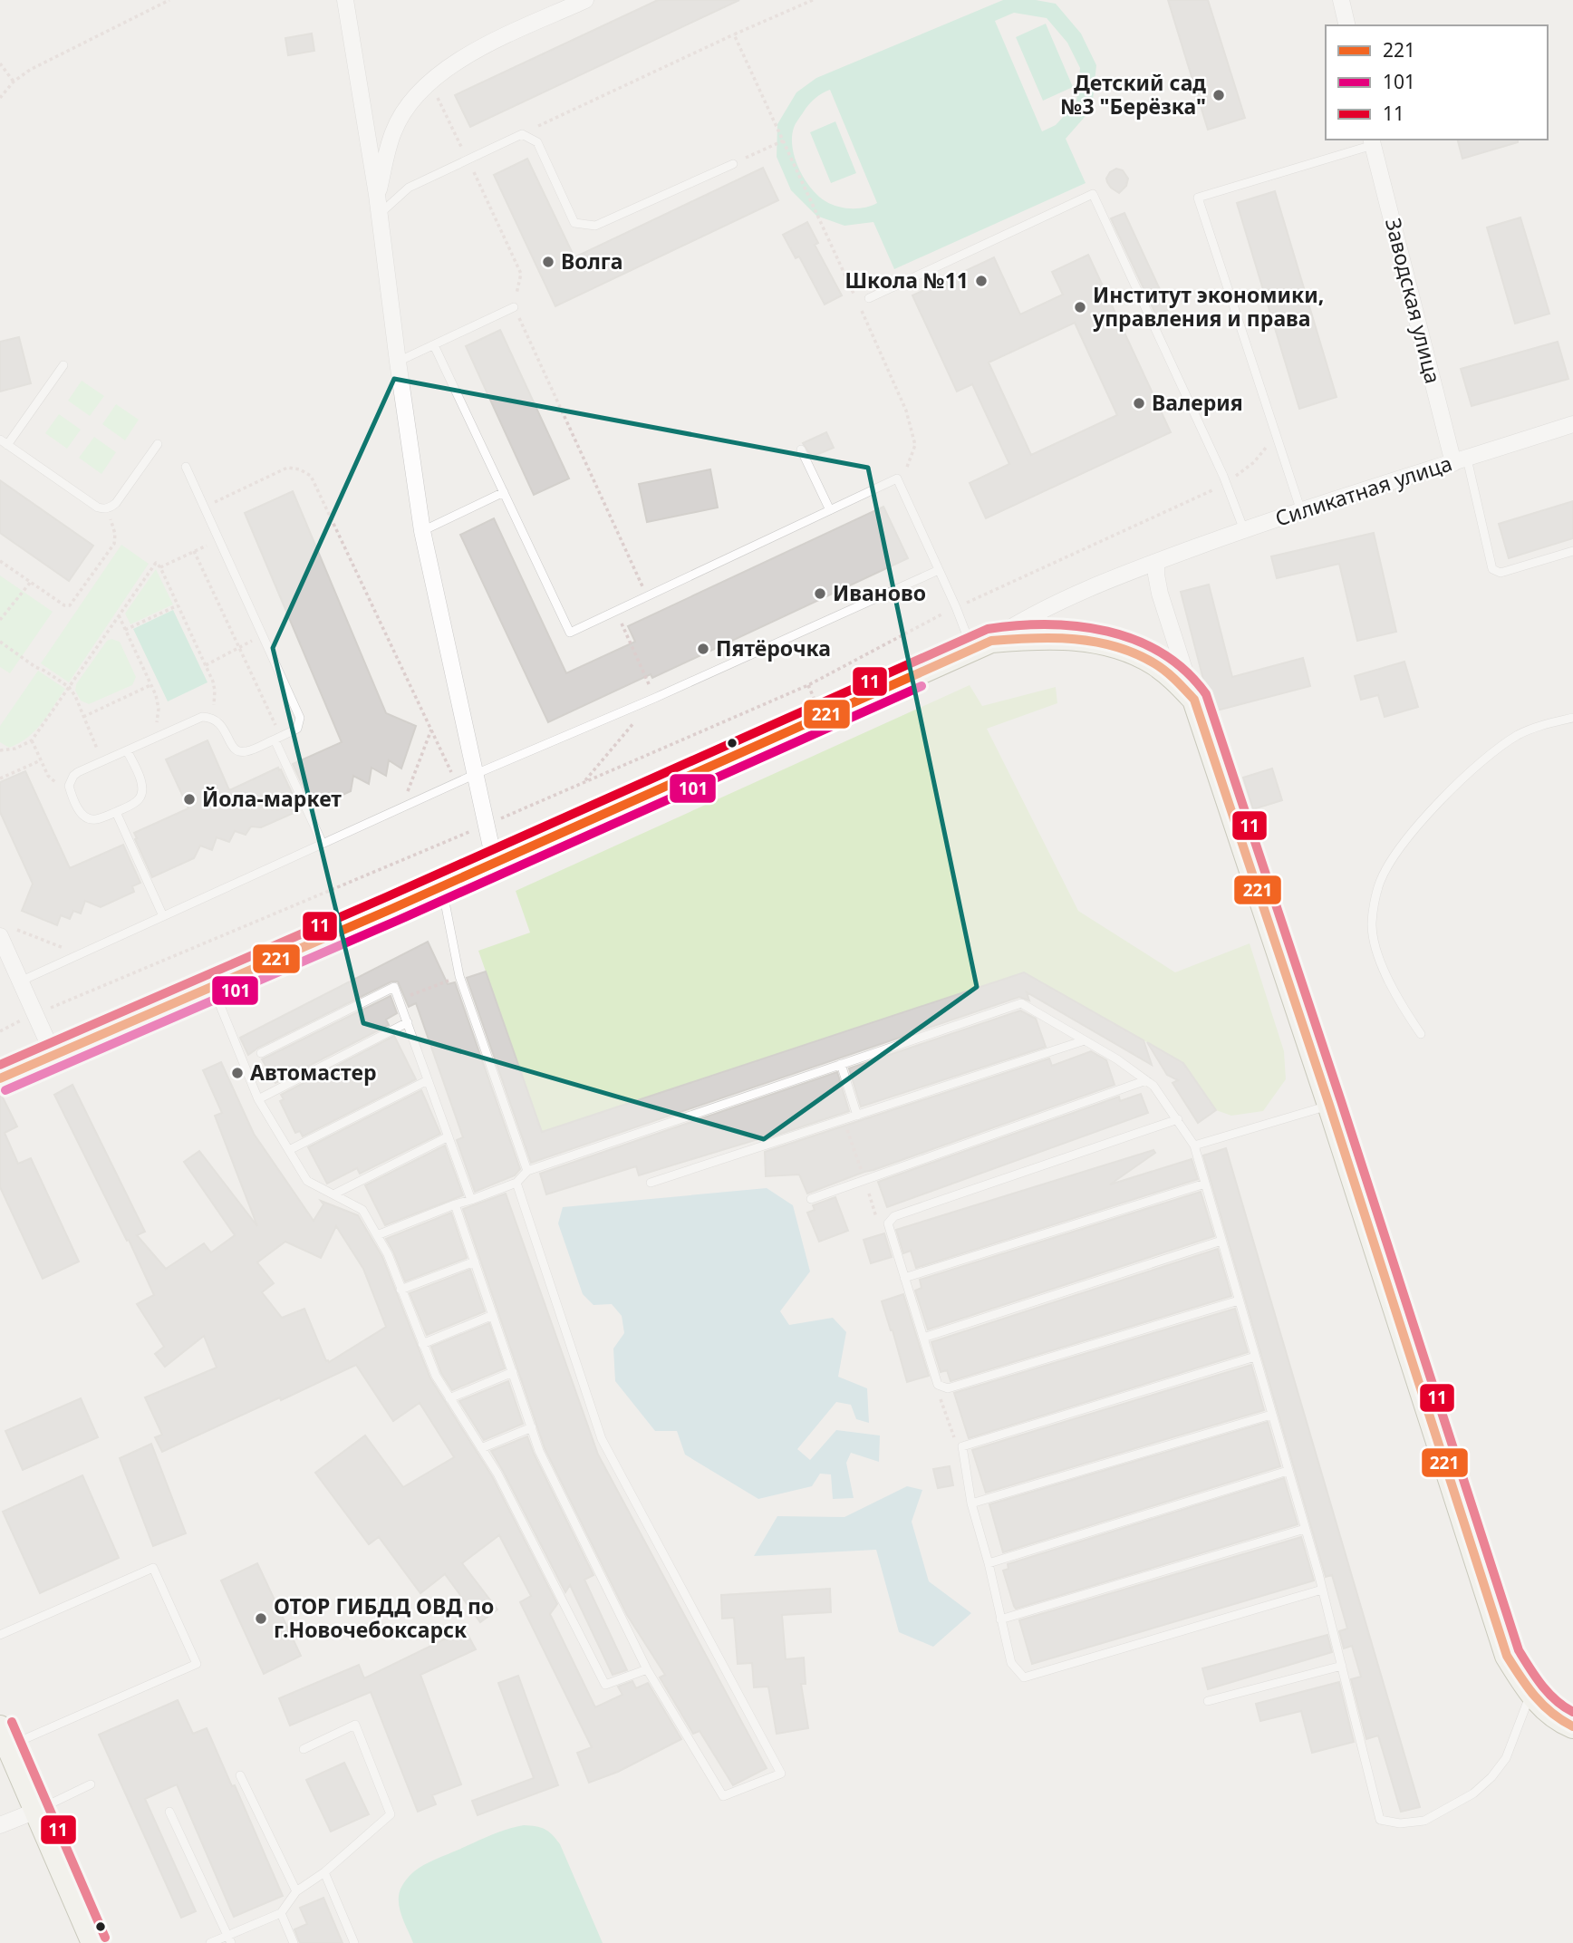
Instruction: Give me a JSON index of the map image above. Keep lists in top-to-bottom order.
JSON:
{
  "streets": {
    "street": ["Заводская улица", "Силикатная улица"]
  },
  "crossings": [
    ["Заводская улица", "Силикатная улица"]
  ],
  "places": [
    "Детский сад №3 \"Берёзка\"",
    "Волга",
    "Школа №11",
    "Институт экономики, управления и права",
    "Валерия",
    "Иваново",
    "Пятёрочка",
    "Йола-маркет",
    "Автомастер",
    "ОТОР ГИБДД ОВД по г.Новочебоксарск"
  ],
  "lines": ["transit line 11", "transit line 221", "transit line 101"],
  "legend": ["221", "101", "11"]
}
